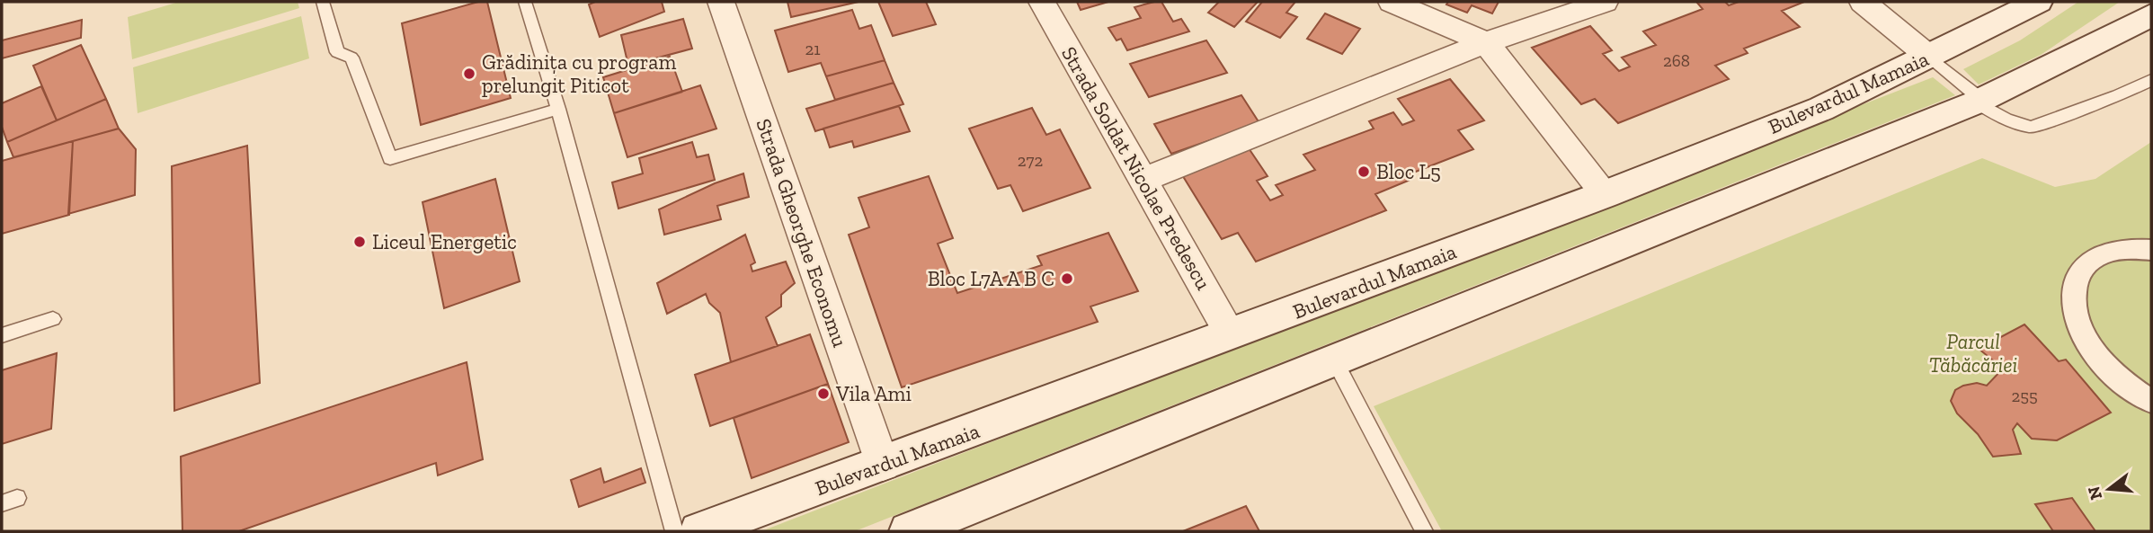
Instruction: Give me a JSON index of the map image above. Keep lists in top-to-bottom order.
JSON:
{
  "streets": {
    "main road": ["Bulevardul Mamaia"],
    "street": ["Strada Soldat Nicolae Predescu", "Strada Gheorghe Economu"]
  },
  "crossings": [
    ["Bulevardul Mamaia", "Strada Soldat Nicolae Predescu"],
    ["Bulevardul Mamaia", "Strada Gheorghe Economu"]
  ],
  "parks": ["Parcul Tăbăcăriei"],
  "places": [
    "Grădinița cu program prelungit Piticot",
    "Bloc L5",
    "Liceul Energetic",
    "Bloc L7A A B C",
    "Vila Ami"
  ],
  "house_numbers": [
    "21",
    "268",
    "272",
    "255"
  ],
  "north": "left"
}
